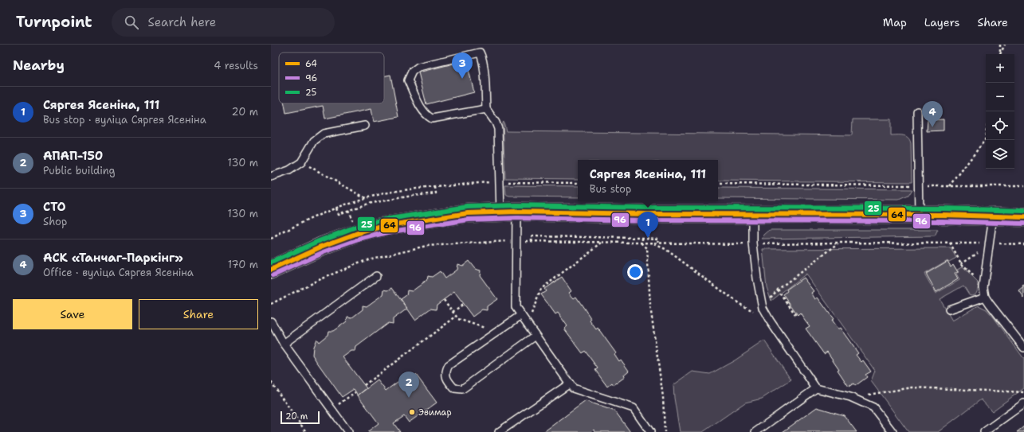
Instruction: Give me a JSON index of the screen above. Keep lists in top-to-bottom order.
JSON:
{
  "places": ["Эвимар"],
  "lines": ["transit line 25", "transit line 64", "transit line 96"],
  "legend": ["64", "96", "25"],
  "scale_bar": "20 m",
  "page": {
    "header": "Turnpoint",
    "search": "Search here",
    "nav": ["Map", "Layers", "Share"],
    "heading": ["Nearby", "4 results"],
    "pins": [
      "3",
      "4",
      "1",
      "2"
    ],
    "map_buttons": ["+", "−"],
    "list": [
      {
        "mark": "1",
        "name": "Сяргея Ясеніна, 111",
        "note": "Bus stop · вуліца Сяргея Ясеніна",
        "value": "20 m"
      },
      {
        "mark": "2",
        "name": "АПАП-150",
        "note": "Public building",
        "value": "130 m"
      },
      {
        "mark": "3",
        "name": "СТО",
        "note": "Shop",
        "value": "130 m"
      },
      {
        "mark": "4",
        "name": "АСК «Танчаг-Паркінг»",
        "note": "Office · вуліца Сяргея Ясеніна",
        "value": "170 m"
      }
    ],
    "popup": ["Сяргея Ясеніна, 111", "Bus stop"],
    "buttons": ["Save", "Share"],
    "scale": "20 m"
  }
}
